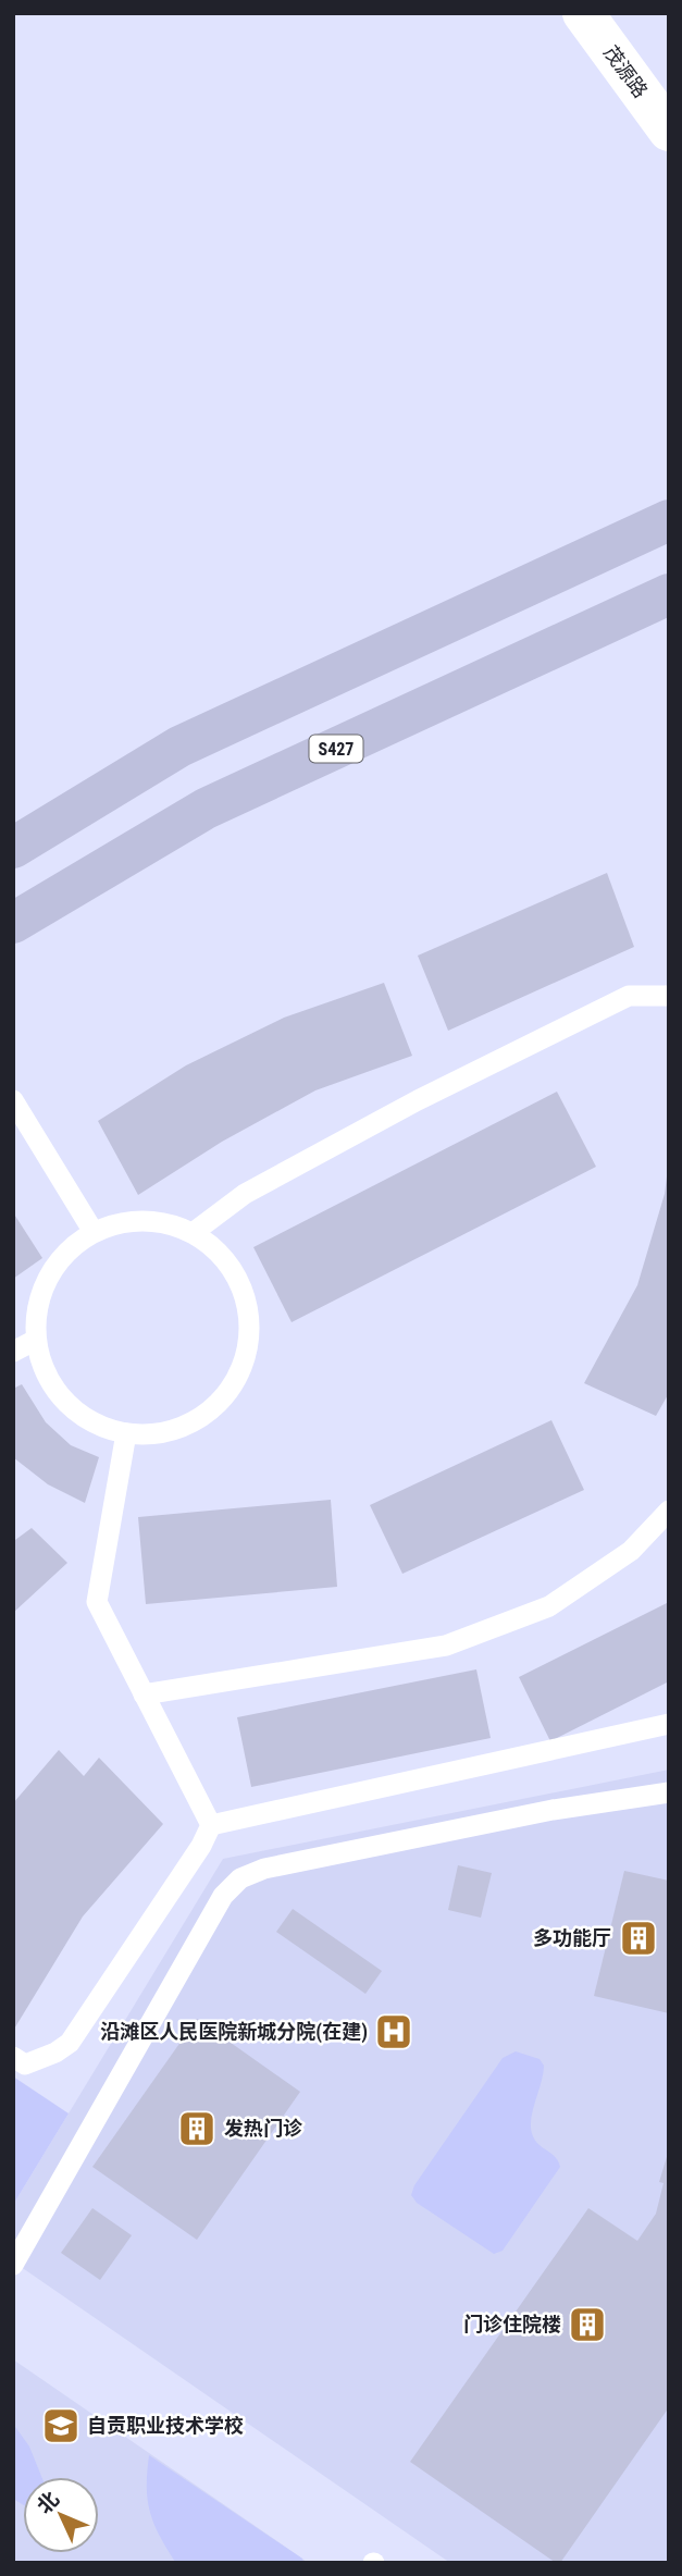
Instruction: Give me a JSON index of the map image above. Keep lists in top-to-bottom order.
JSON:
{
  "streets": {
    "main road": ["S427"],
    "street": ["茂源路"]
  },
  "places": {
    "building": ["多功能厅", "发热门诊", "门诊住院楼"],
    "hospital": ["沿滩区人民医院新城分院(在建)"],
    "school or university": ["自贡职业技术学校"]
  },
  "north": "top left"
}
